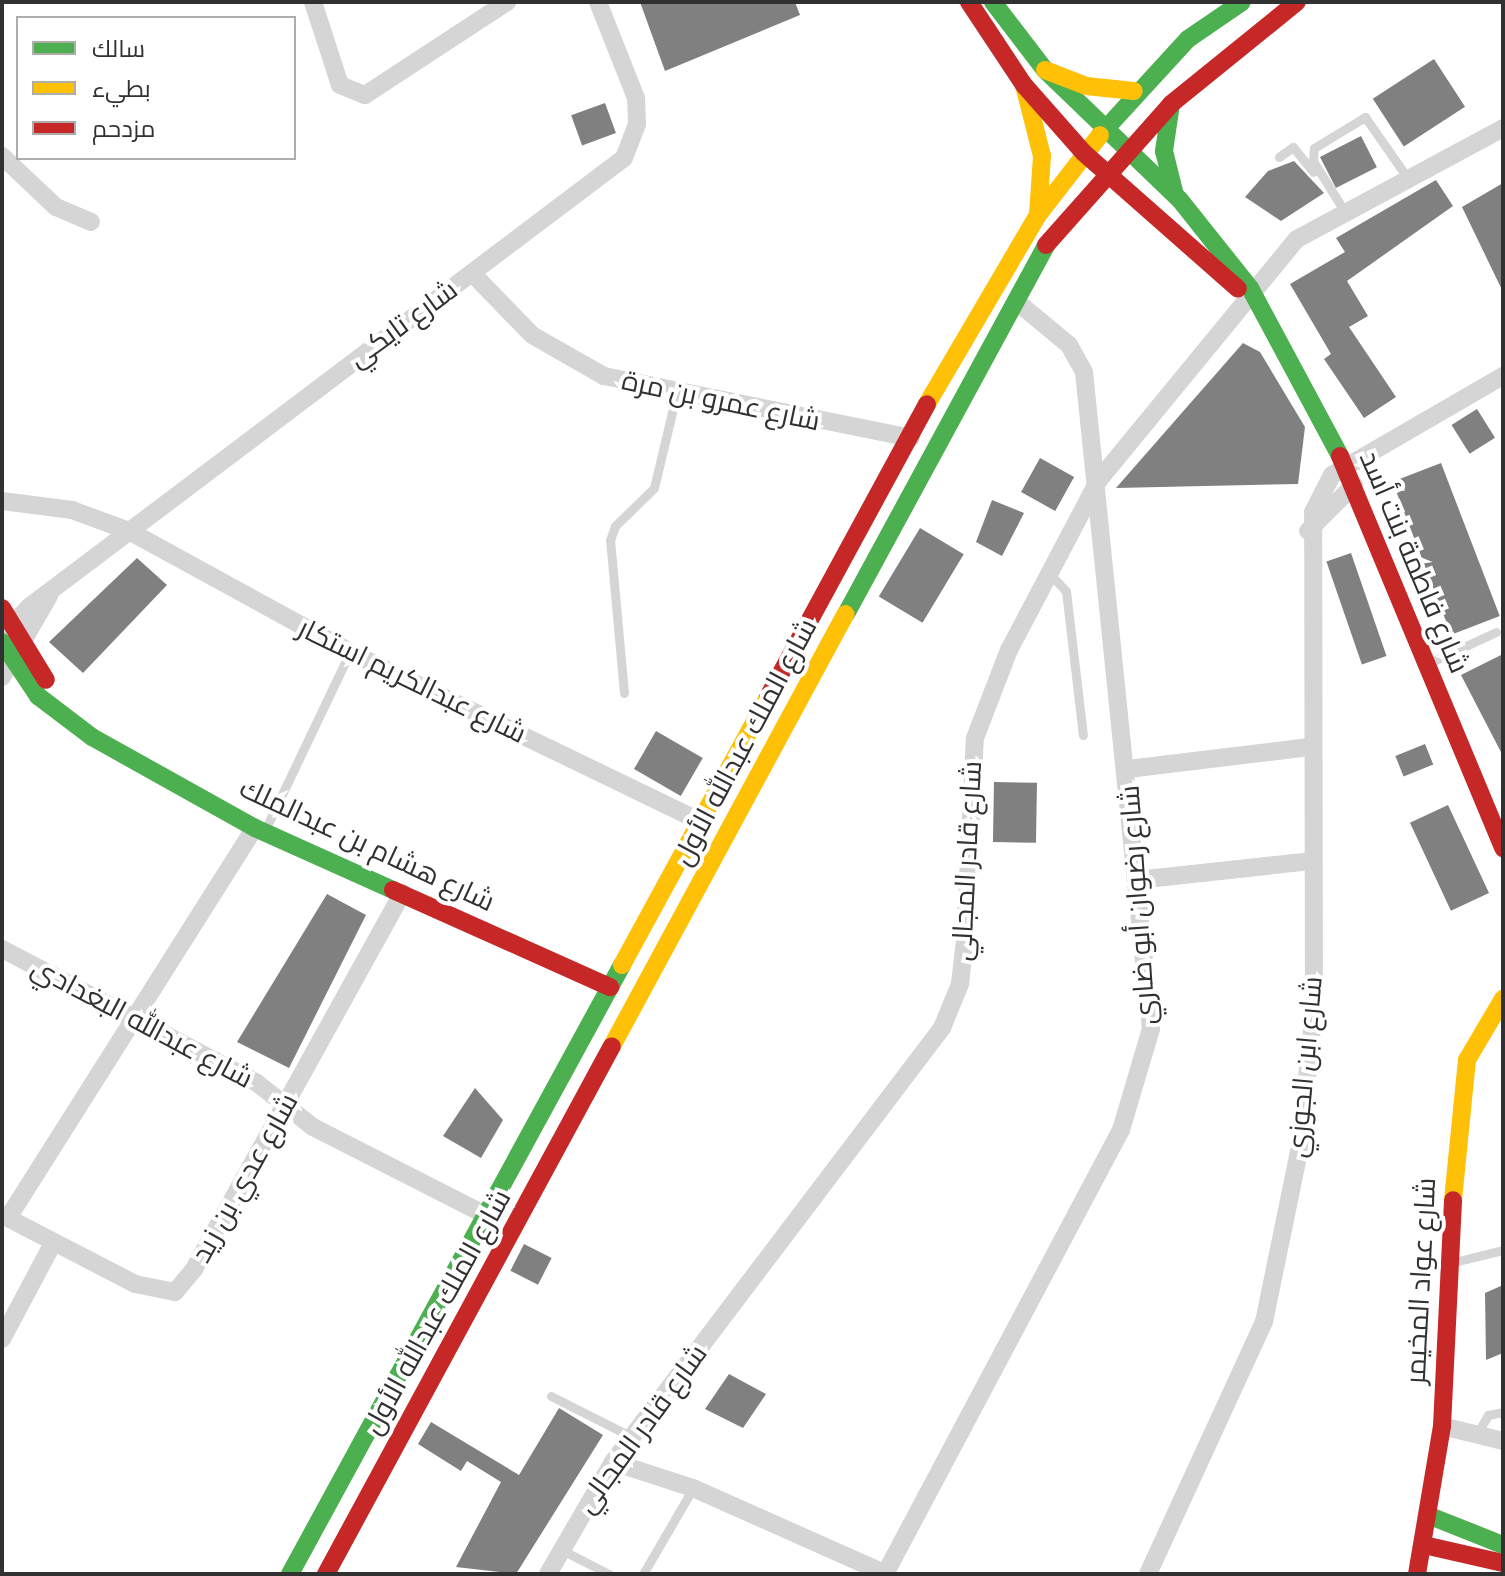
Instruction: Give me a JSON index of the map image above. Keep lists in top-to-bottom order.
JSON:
{
  "streets": {
    "main road": [
      "شارع فاطمة بنت أسد",
      "شارع الملك عبدالله الأول",
      "شارع هشام بن عبدالملك",
      "شارع عواد المخيمر"
    ],
    "street": [
      "شارع تايكي",
      "شارع عمرو بن مرة",
      "شارع عبدالكريم استكار",
      "شارع قادر المجالي",
      "شارع رضوان أبو ضاري",
      "شارع عبدالله البغدادي",
      "شارع ابن الجوزي",
      "شارع عدي بن زيد"
    ]
  },
  "crossings": [
    ["شارع تايكي", "شارع عمرو بن مرة"],
    ["شارع تايكي", "شارع عبدالكريم استكار"],
    ["شارع تايكي", "شارع هشام بن عبدالملك"],
    ["شارع عمرو بن مرة", "شارع الملك عبدالله الأول"],
    ["شارع فاطمة بنت أسد", "شارع الملك عبدالله الأول"],
    ["شارع فاطمة بنت أسد", "شارع قادر المجالي"],
    ["شارع فاطمة بنت أسد", "شارع ابن الجوزي"],
    ["شارع عبدالكريم استكار", "شارع الملك عبدالله الأول"],
    ["شارع الملك عبدالله الأول", "شارع هشام بن عبدالملك"],
    ["شارع الملك عبدالله الأول", "شارع رضوان أبو ضاري"],
    ["شارع الملك عبدالله الأول", "شارع عبدالله البغدادي"],
    ["شارع هشام بن عبدالملك", "شارع عدي بن زيد"],
    ["شارع قادر المجالي", "شارع رضوان أبو ضاري"],
    ["شارع عبدالله البغدادي", "شارع عدي بن زيد"]
  ],
  "legend": ["سالك", "بطيء", "مزدحم"]
}
